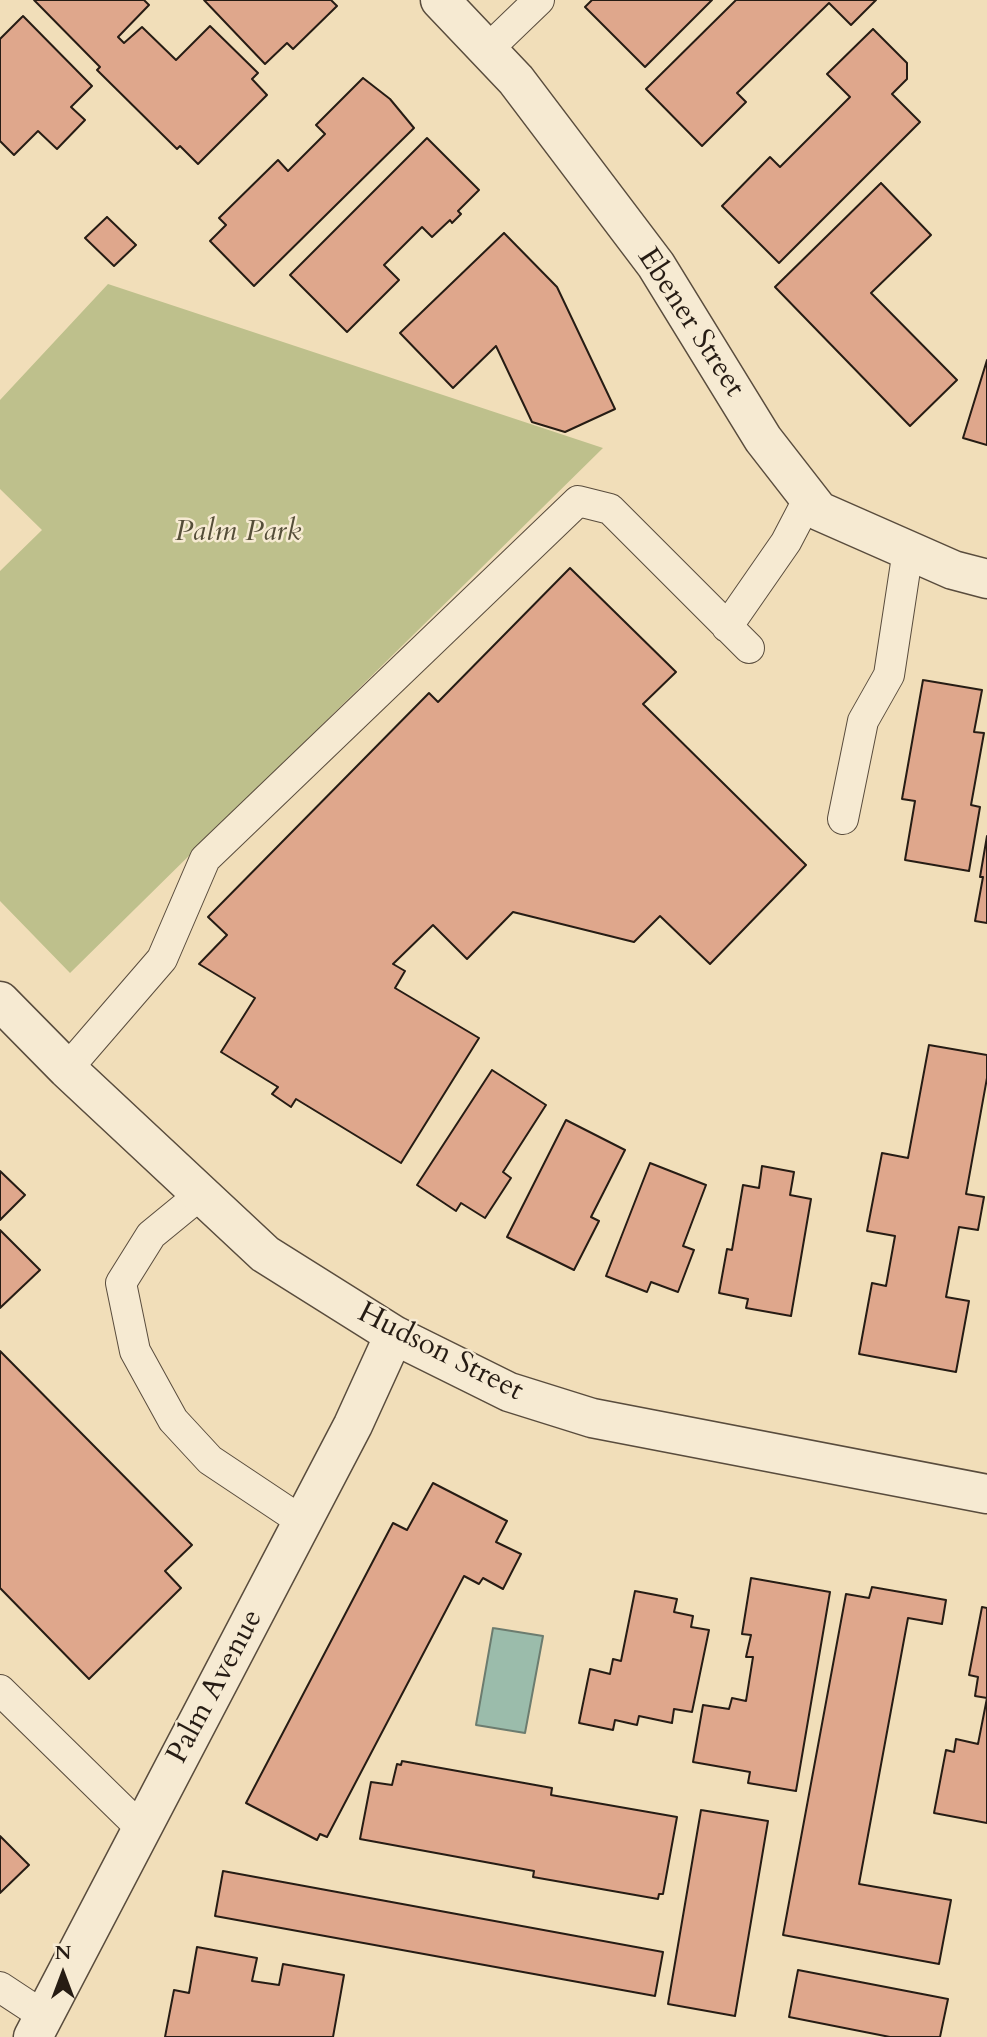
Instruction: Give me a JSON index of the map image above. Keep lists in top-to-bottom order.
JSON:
{
  "streets": {
    "street": ["Ebener Street", "Hudson Street", "Palm Avenue"]
  },
  "crossings": [
    ["Hudson Street", "Palm Avenue"]
  ],
  "parks": ["Palm Park"],
  "north": "top"
}
